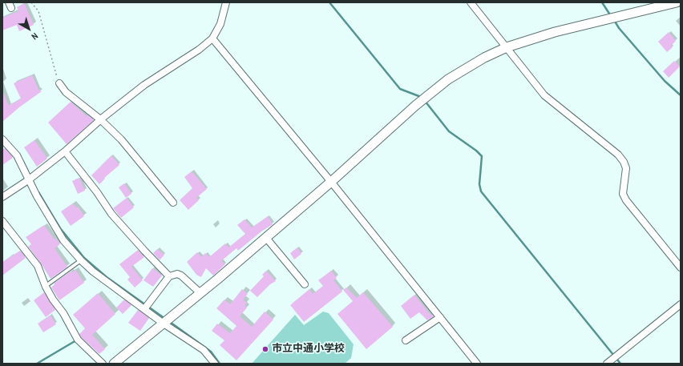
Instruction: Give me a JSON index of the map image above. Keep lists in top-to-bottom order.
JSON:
{
  "places": ["市立中通小学校"],
  "north": "bottom right"
}
